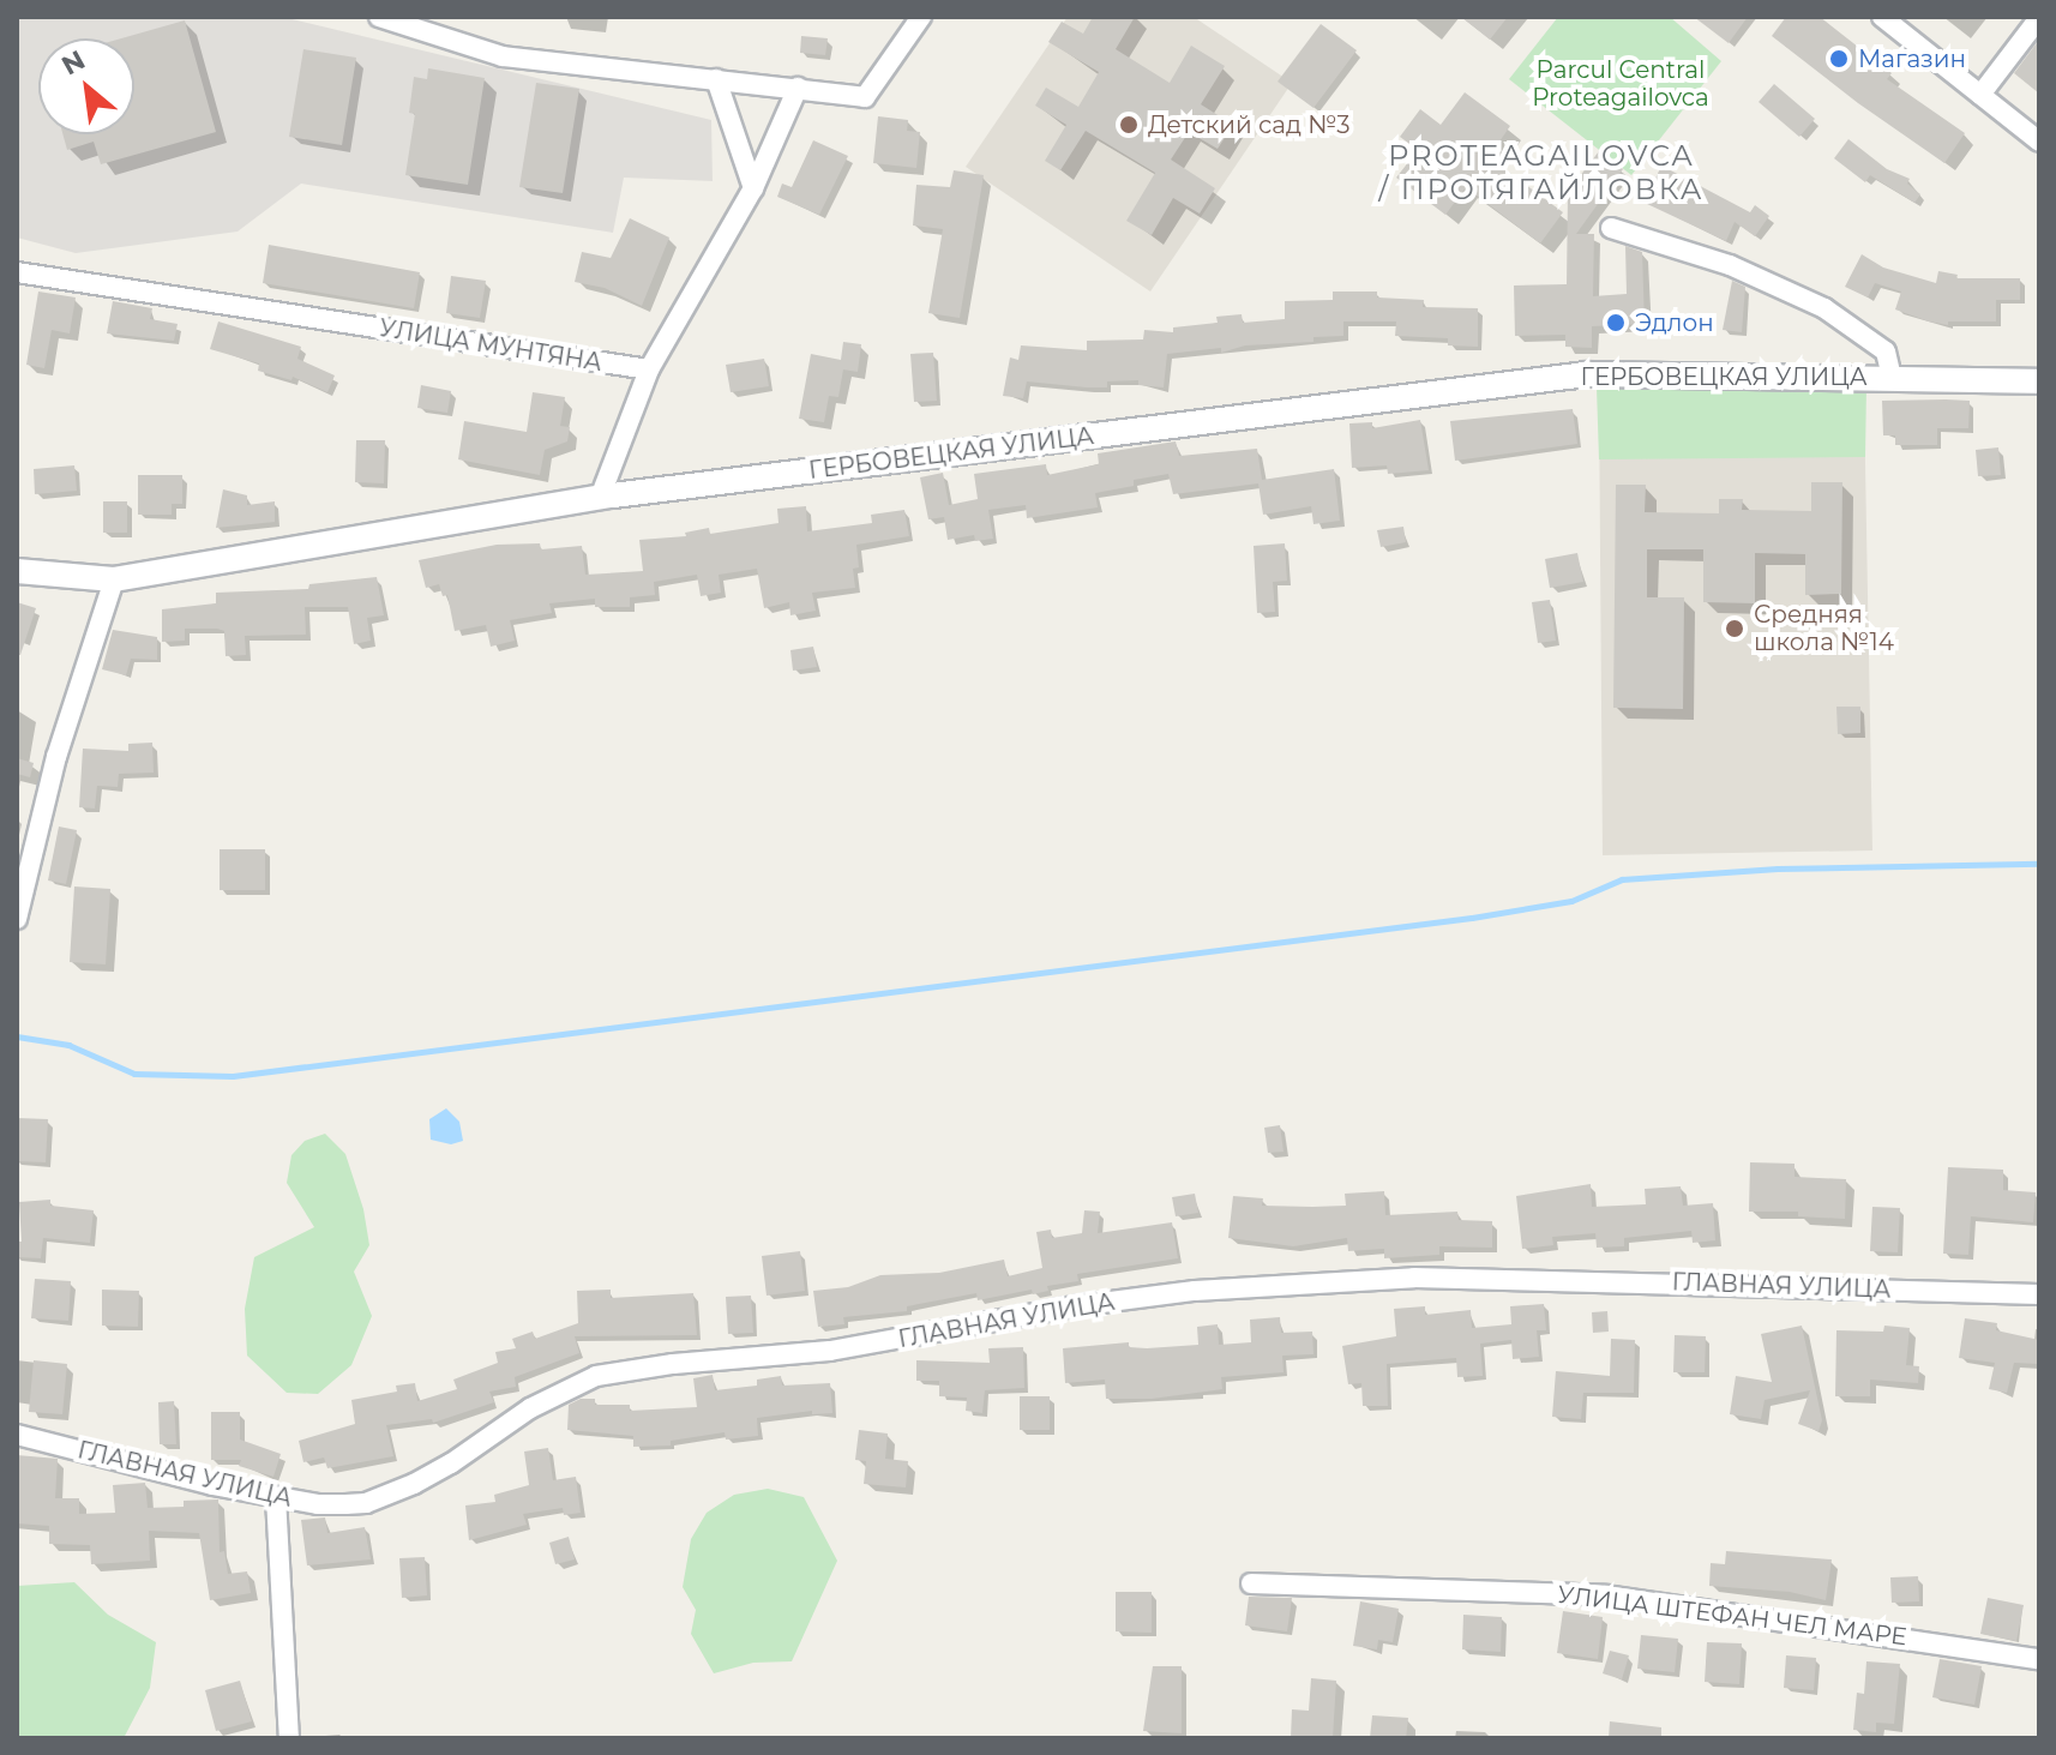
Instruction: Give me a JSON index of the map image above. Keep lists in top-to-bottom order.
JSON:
{
  "streets": {
    "street": [
      "УЛИЦА МУНТЯНА",
      "ГЕРБОВЕЦКАЯ УЛИЦА",
      "ГЛАВНАЯ УЛИЦА",
      "УЛИЦА ШТЕФАН ЧЕЛ МАРЕ"
    ]
  },
  "districts": ["PROTEAGAILOVCA / ПРОТЯГАЙЛОВКА"],
  "parks": ["Parcul Central Proteagailovca"],
  "places": [
    "Магазин",
    "Детский сад №3",
    "Эдлон",
    "Средняя школа №14"
  ],
  "north": "top left"
}
